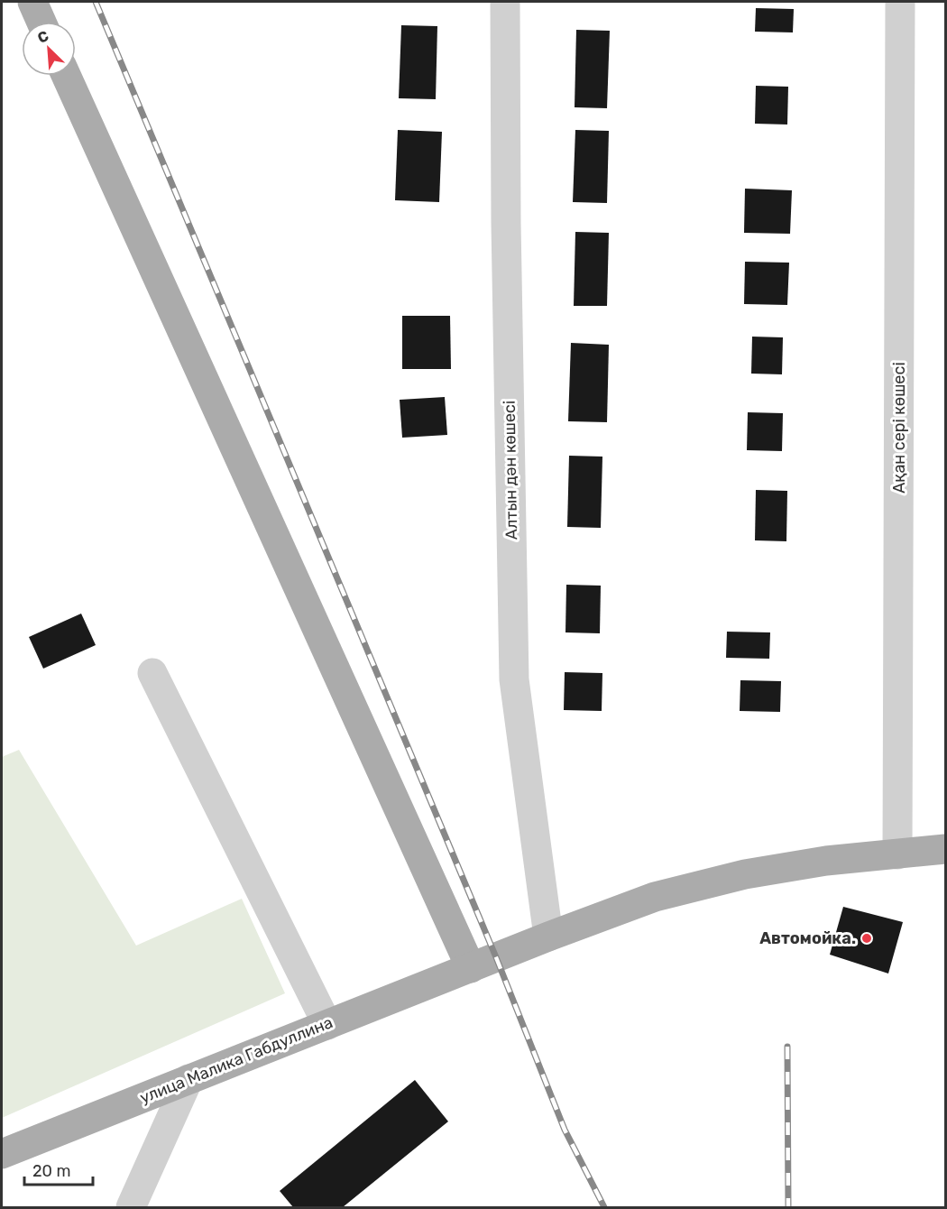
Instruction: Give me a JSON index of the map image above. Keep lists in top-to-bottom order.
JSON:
{
  "streets": {
    "main road": ["улица Малика Габдуллина"],
    "street": ["Ақан сері көшесі", "Алтын дән көшесі"]
  },
  "crossings": [
    ["Алтын дән көшесі", "улица Малика Габдуллина"]
  ],
  "places": ["Автомойка."],
  "scale_bar": "20 m",
  "north": "top left"
}
